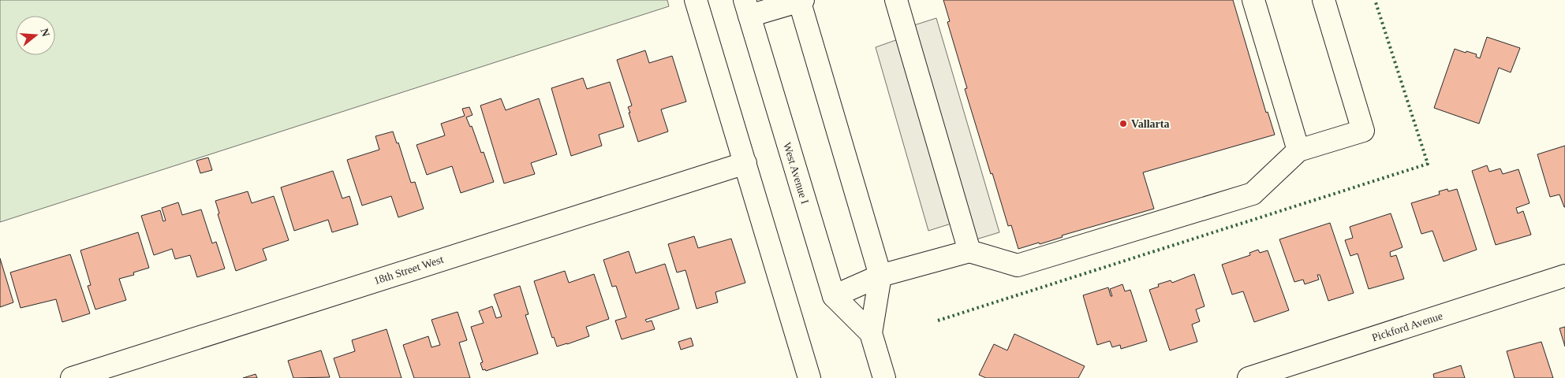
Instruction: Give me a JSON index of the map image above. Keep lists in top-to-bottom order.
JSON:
{
  "streets": {
    "street": ["West Avenue I", "18th Street West", "Pickford Avenue"]
  },
  "places": ["Vallarta"],
  "north": "right"
}
